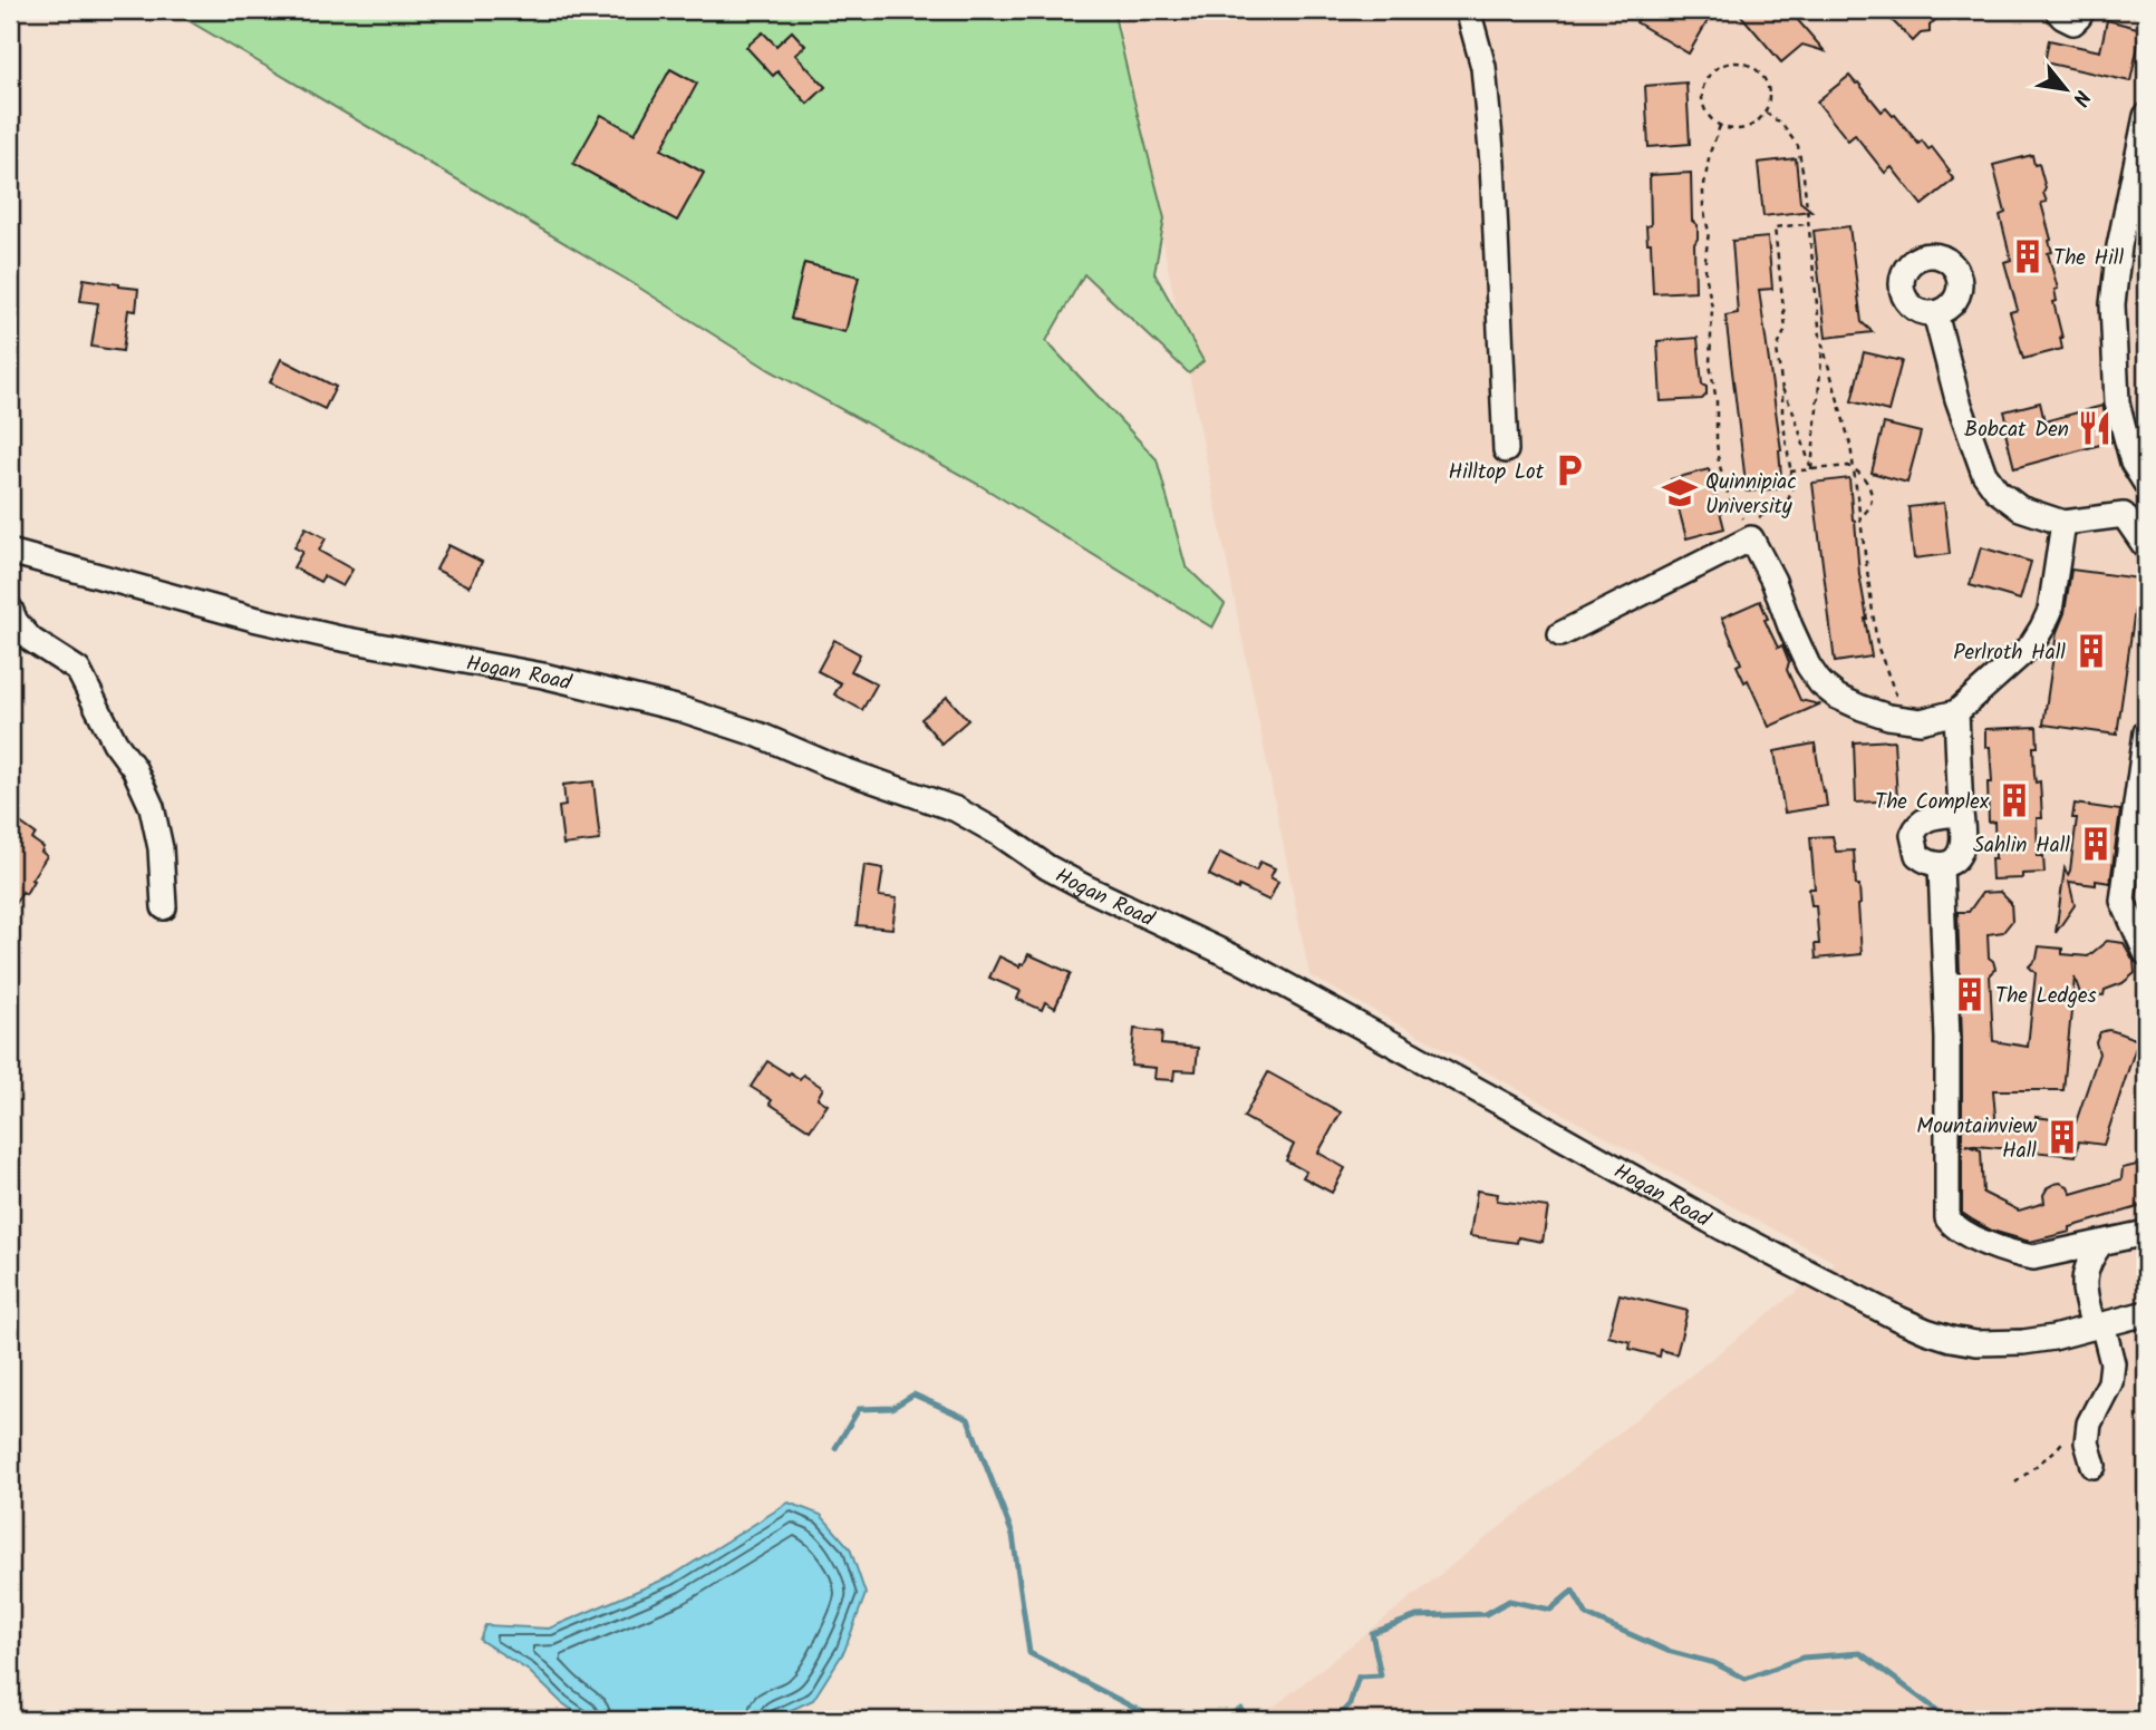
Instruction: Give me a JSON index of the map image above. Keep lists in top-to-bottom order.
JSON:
{
  "streets": {
    "street": ["Hogan Road"]
  },
  "places": {
    "building": [
      "The Hill",
      "Perlroth Hall",
      "The Complex",
      "Sahlin Hall",
      "The Ledges",
      "Mountainview Hall"
    ],
    "restaurant": ["Bobcat Den"],
    "parking": ["Hilltop Lot"],
    "school or university": ["Quinnipiac University"]
  },
  "north": "bottom right"
}
